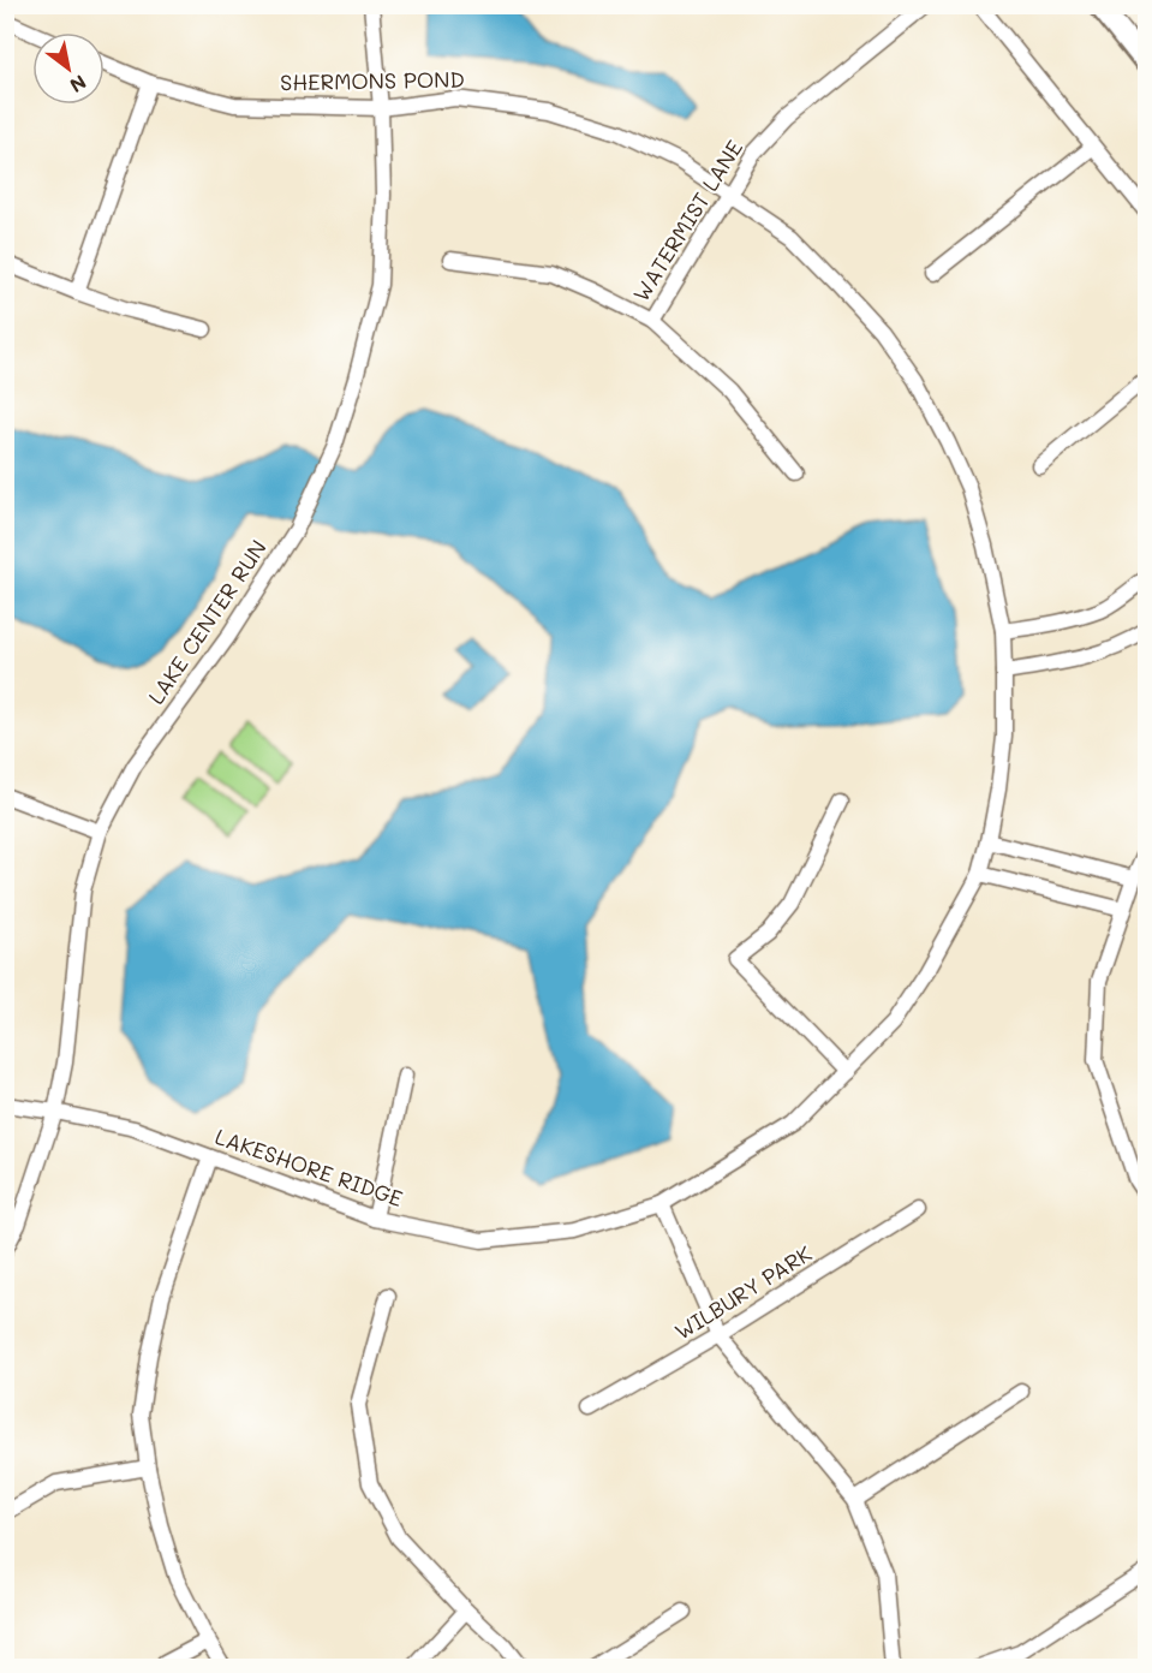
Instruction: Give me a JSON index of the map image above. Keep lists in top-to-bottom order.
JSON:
{
  "streets": {
    "street": [
      "SHERMONS POND",
      "WATERMIST LANE",
      "LAKE CENTER RUN",
      "LAKESHORE RIDGE",
      "WILBURY PARK"
    ]
  },
  "crossings": [
    ["SHERMONS POND", "WATERMIST LANE"],
    ["SHERMONS POND", "LAKE CENTER RUN"],
    ["SHERMONS POND", "LAKESHORE RIDGE"],
    ["LAKE CENTER RUN", "LAKESHORE RIDGE"]
  ],
  "north": "bottom right"
}
